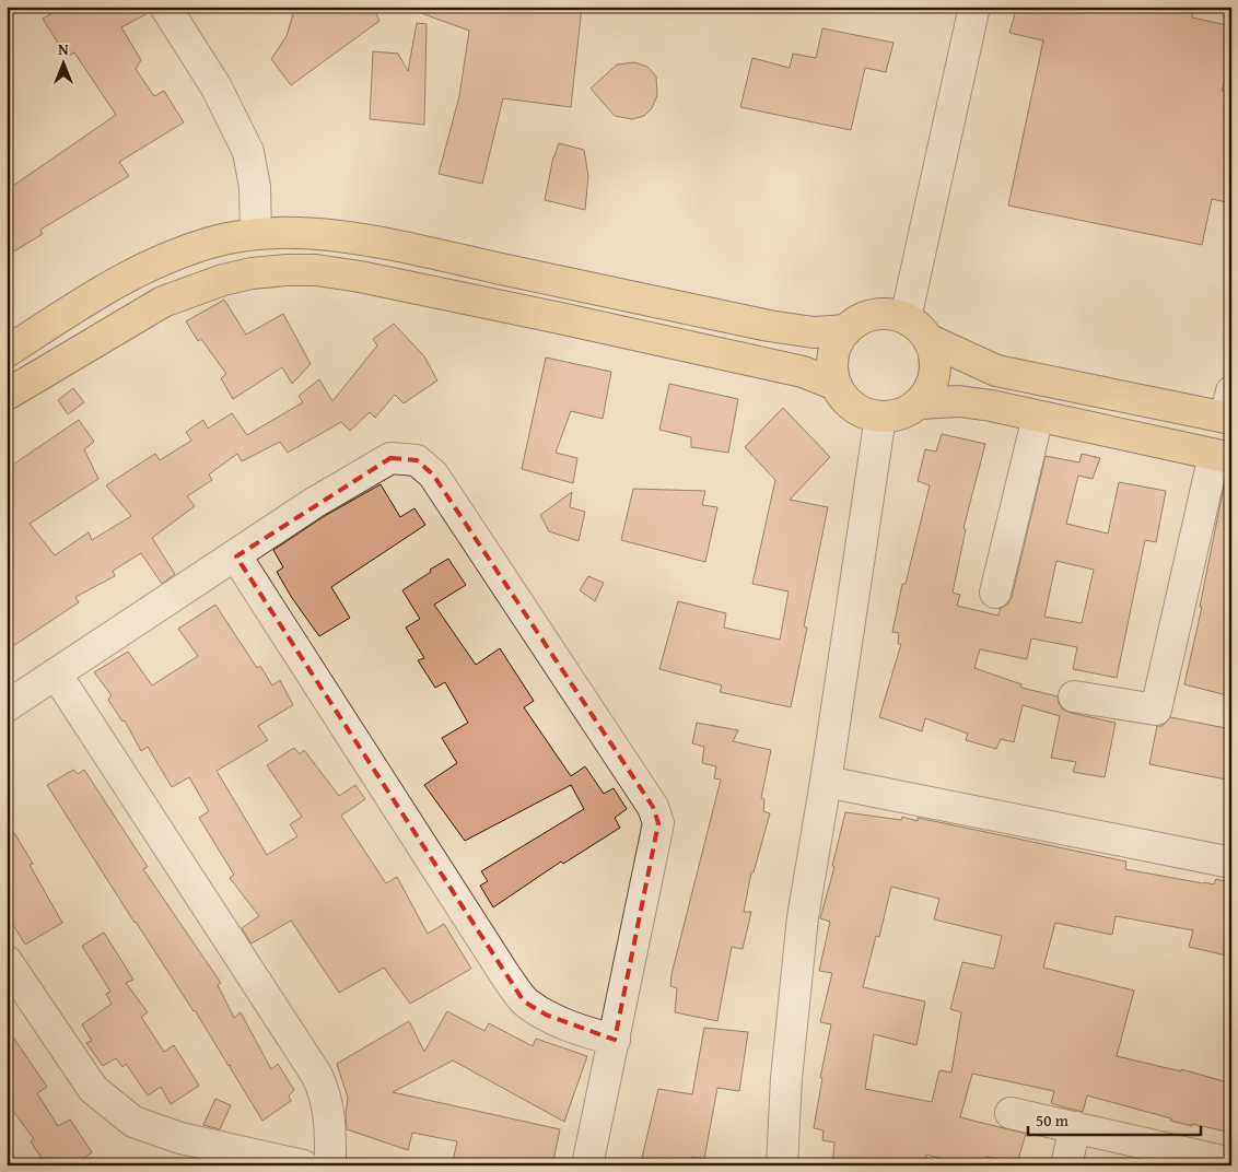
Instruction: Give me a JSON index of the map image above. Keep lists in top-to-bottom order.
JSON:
{
  "scale_bar": "50 m",
  "north": "top"
}
